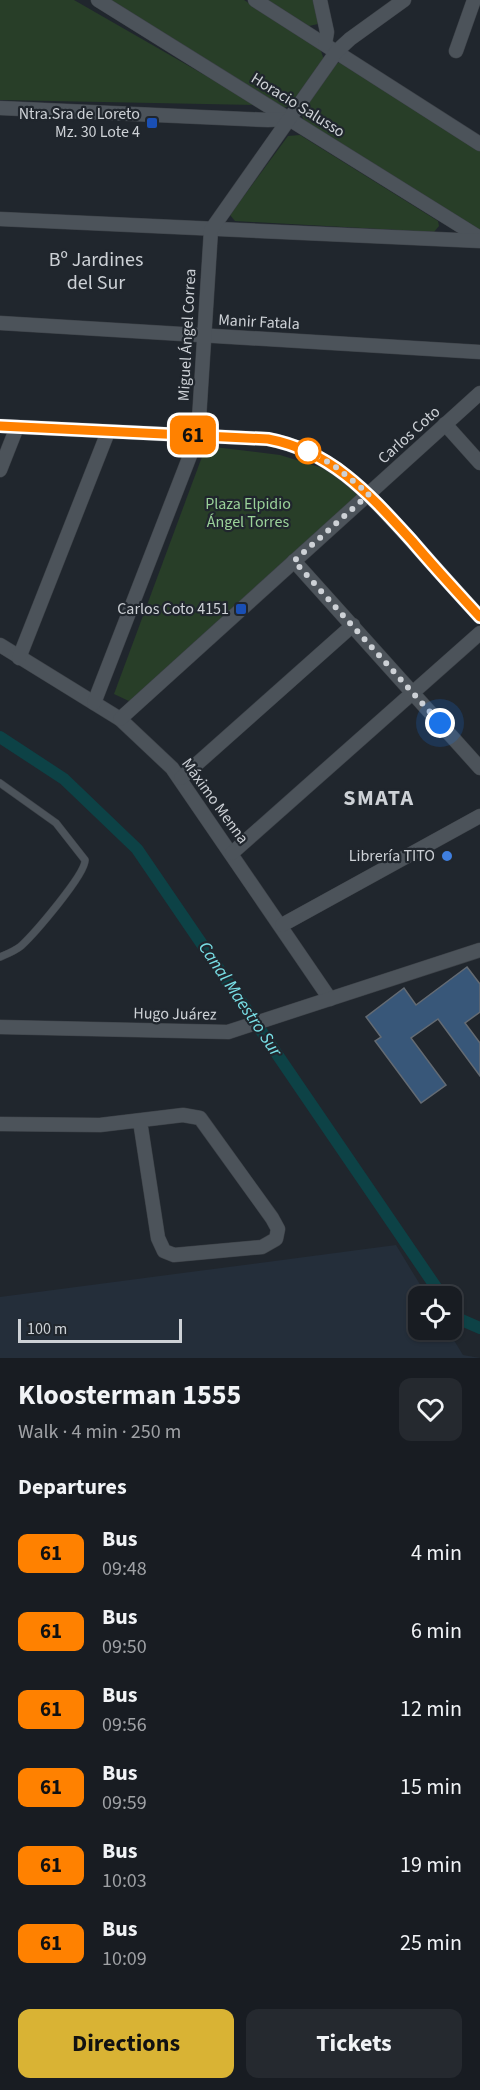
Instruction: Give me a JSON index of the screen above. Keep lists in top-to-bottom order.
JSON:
{
  "streets": {
    "street": [
      "Horacio Salusso",
      "Manir Fatala",
      "Miguel Ángel Correa",
      "Carlos Coto",
      "Máximo Menna",
      "Hugo Juárez"
    ]
  },
  "crossings": [
    ["Manir Fatala", "Miguel Ángel Correa"],
    ["Miguel Ángel Correa", "Máximo Menna"],
    ["Carlos Coto", "Máximo Menna"],
    ["Máximo Menna", "Hugo Juárez"]
  ],
  "districts": ["Bº Jardines del Sur", "SMATA"],
  "water": ["Canal Maestro Sur"],
  "parks": ["Plaza Elpidio Ángel Torres"],
  "places": {
    "transit": ["Ntra.Sra de Loreto Mz. 30 Lote 4", "Carlos Coto 4151"],
    "other": ["Librería TITO"]
  },
  "lines": ["bus line 61"],
  "scale_bar": "100 m",
  "page": {
    "on_map": "61",
    "scale": "100 m",
    "heading": [
      ["Kloosterman 1555", "Walk · 4 min · 250 m"],
      "Departures"
    ],
    "list": [
      {
        "mark": "61",
        "name": "Bus",
        "note": "09:48",
        "value": "4 min"
      },
      {
        "mark": "61",
        "name": "Bus",
        "note": "09:50",
        "value": "6 min"
      },
      {
        "mark": "61",
        "name": "Bus",
        "note": "09:56",
        "value": "12 min"
      },
      {
        "mark": "61",
        "name": "Bus",
        "note": "09:59",
        "value": "15 min"
      },
      {
        "mark": "61",
        "name": "Bus",
        "note": "10:03",
        "value": "19 min"
      },
      {
        "mark": "61",
        "name": "Bus",
        "note": "10:09",
        "value": "25 min"
      }
    ],
    "buttons": ["Directions", "Tickets"]
  }
}
